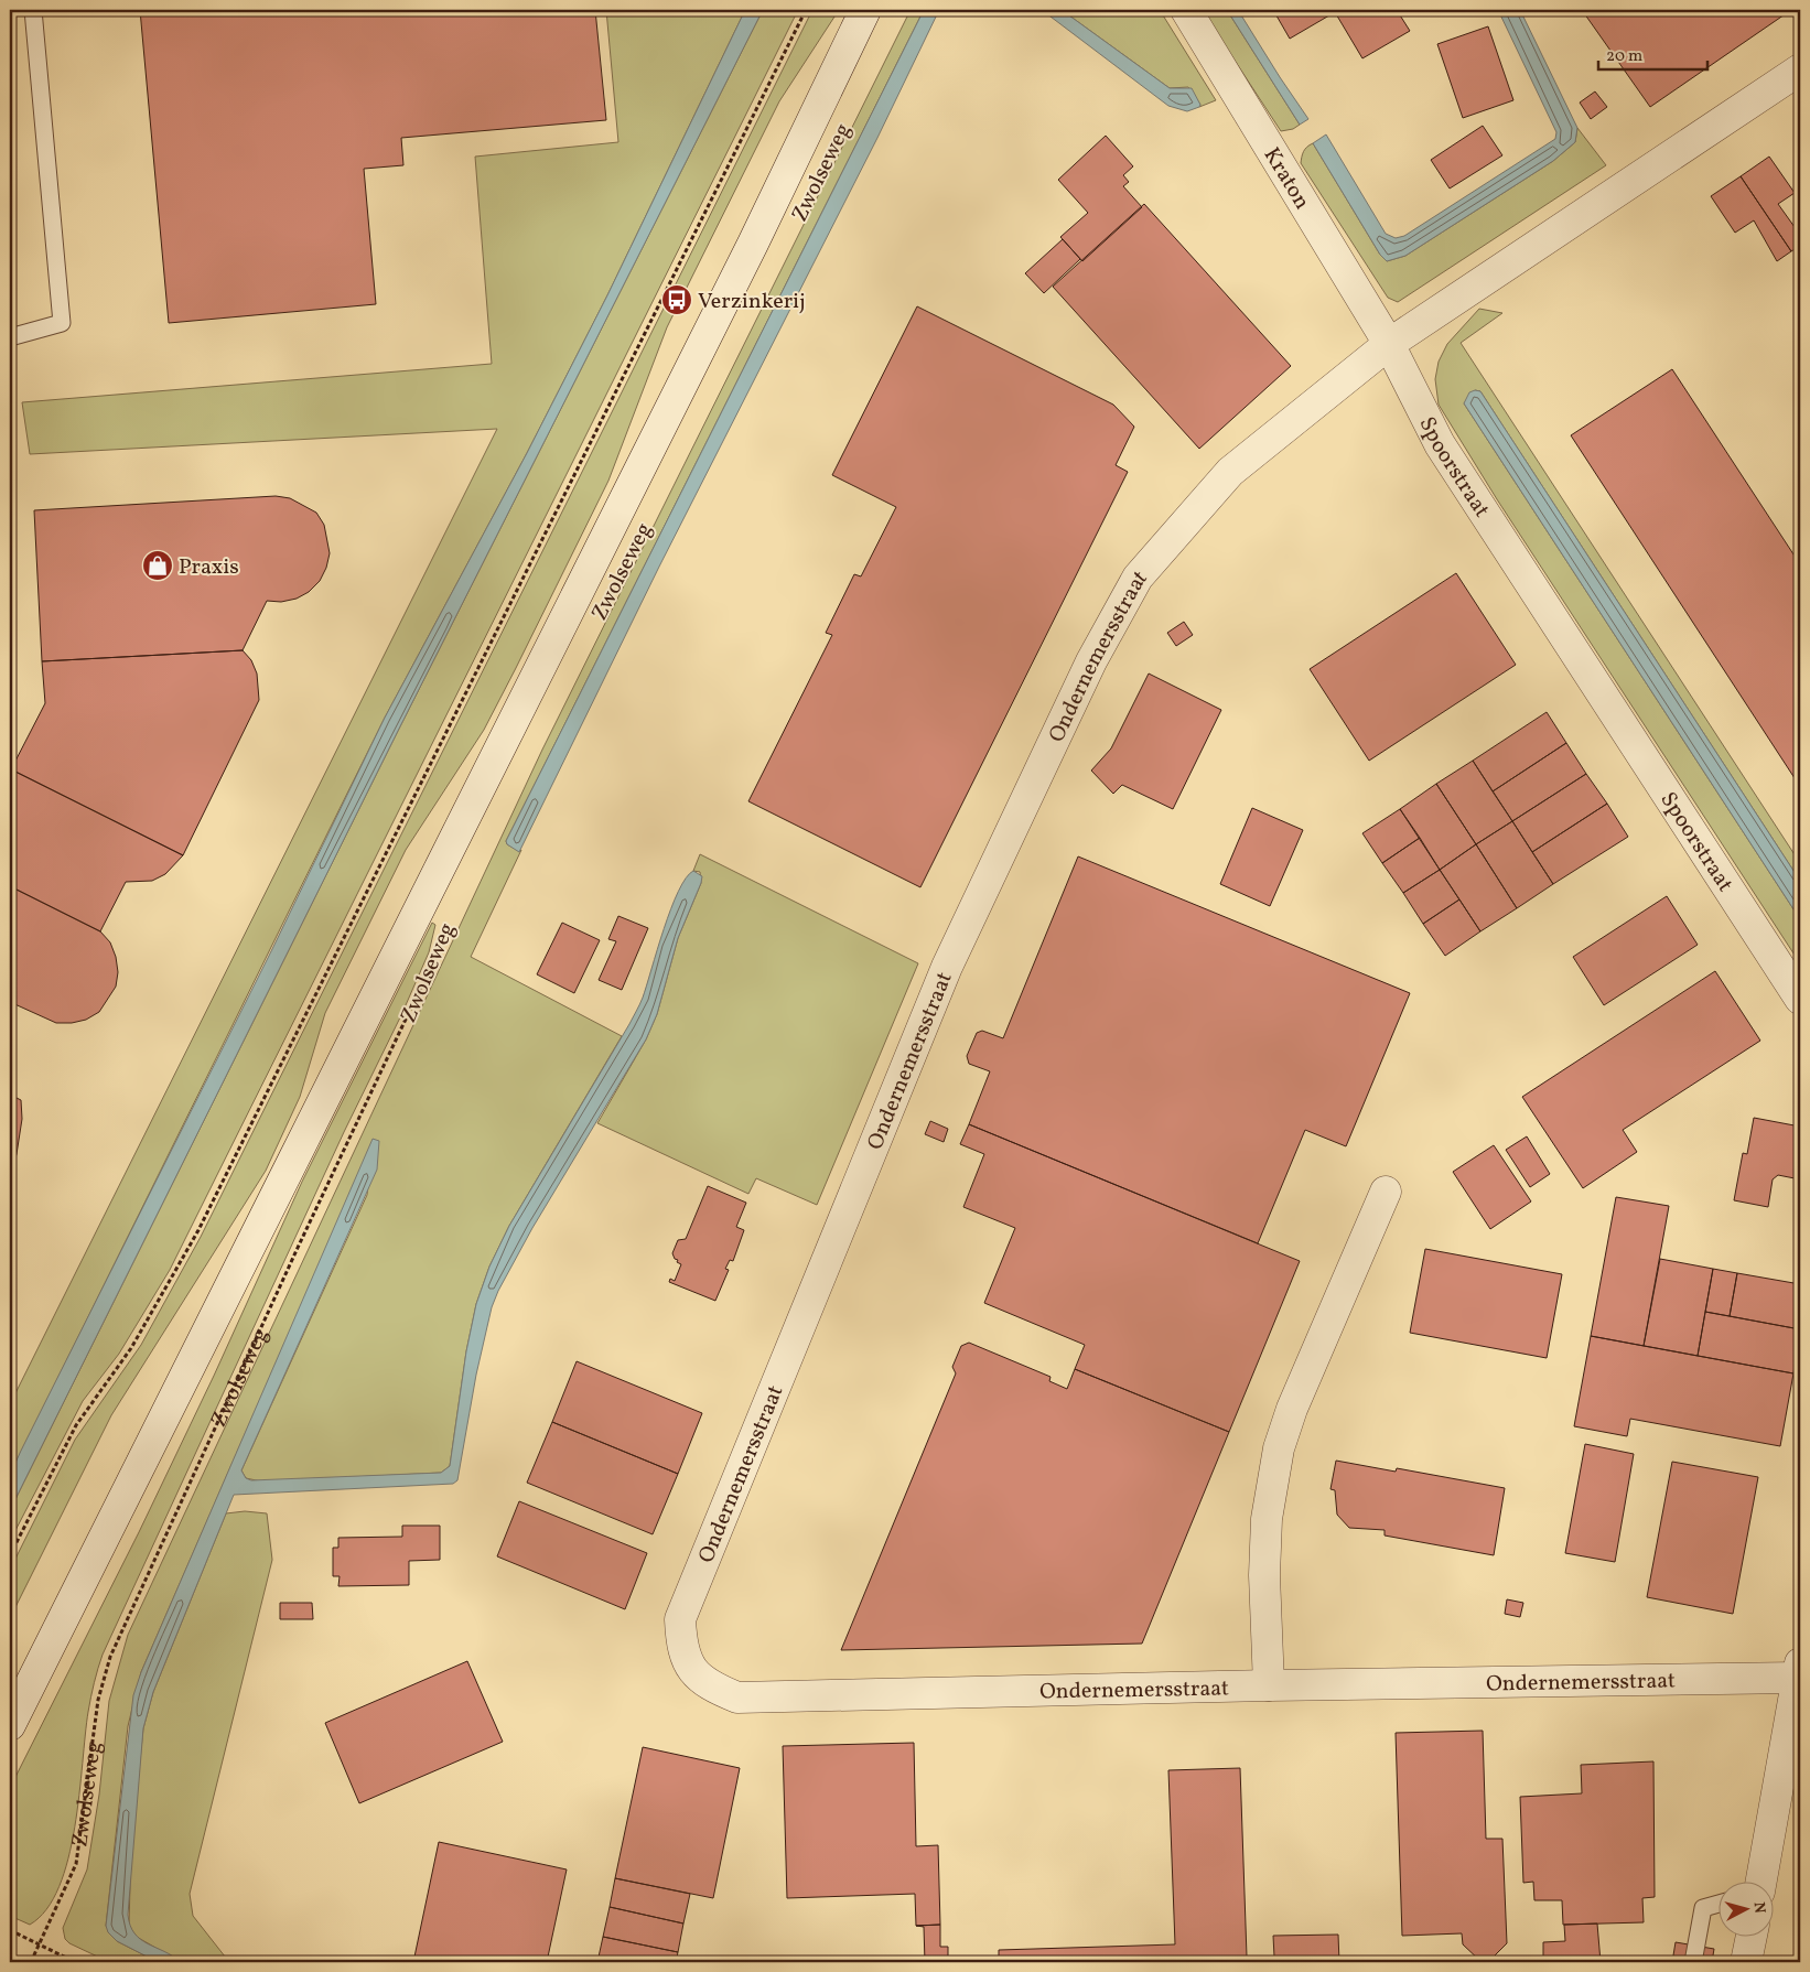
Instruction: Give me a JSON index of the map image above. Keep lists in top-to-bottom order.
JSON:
{
  "streets": {
    "street": [
      "Zwolseweg",
      "Kraton",
      "Spoorstraat",
      "Ondernemersstraat"
    ]
  },
  "crossings": [
    ["Kraton", "Spoorstraat"],
    ["Kraton", "Ondernemersstraat"],
    ["Spoorstraat", "Ondernemersstraat"]
  ],
  "places": {
    "bus stop": ["Verzinkerij"],
    "shop": ["Praxis"]
  },
  "scale_bar": "20 m",
  "north": "right"
}
